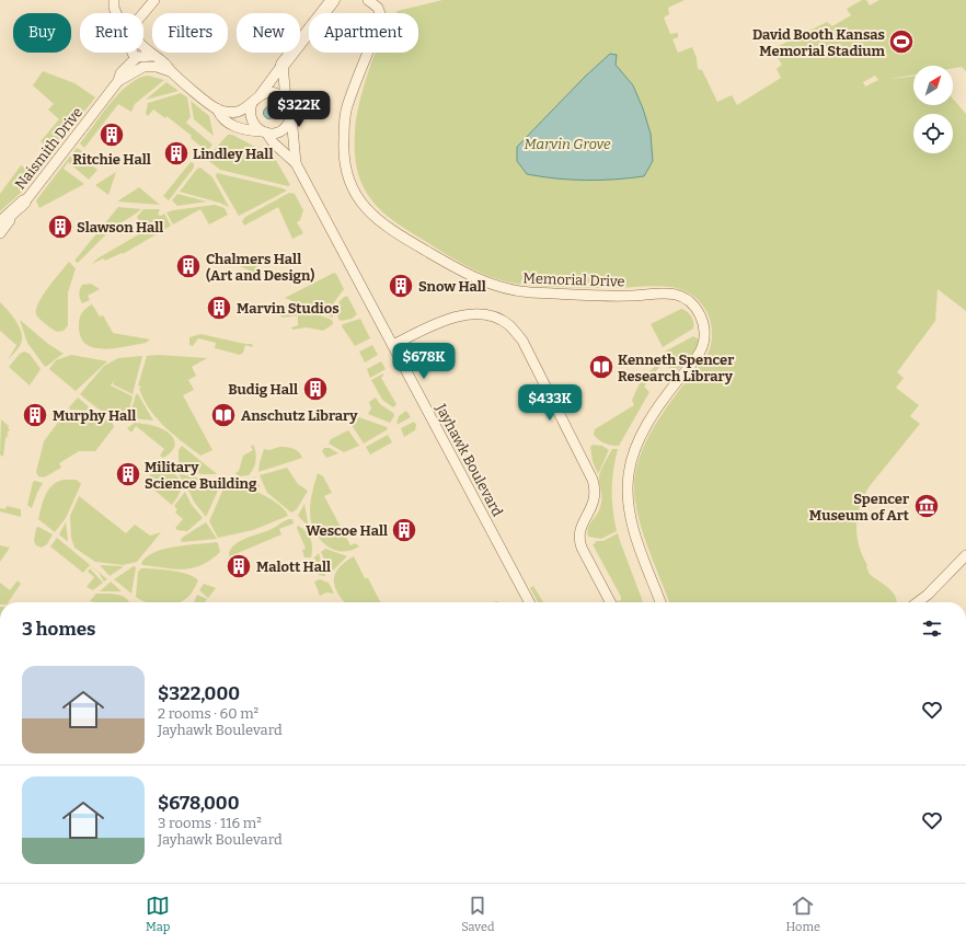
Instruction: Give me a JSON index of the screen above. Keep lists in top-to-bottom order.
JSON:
{
  "streets": {
    "street": ["Naismith Drive", "Memorial Drive", "Jayhawk Boulevard"]
  },
  "parks": ["Marvin Grove"],
  "places": {
    "sports": ["David Booth Kansas Memorial Stadium"],
    "building": [
      "Ritchie Hall",
      "Lindley Hall",
      "Slawson Hall",
      "Chalmers Hall (Art and Design)",
      "Snow Hall",
      "Marvin Studios",
      "Budig Hall",
      "Murphy Hall",
      "Military Science Building",
      "Wescoe Hall",
      "Malott Hall"
    ],
    "library": ["Kenneth Spencer Research Library", "Anschutz Library"],
    "museum": ["Spencer Museum of Art"]
  },
  "north": "top right",
  "page": {
    "chip": [
      "Buy",
      "Rent",
      "Filters",
      "New",
      "Apartment"
    ],
    "price": ["$322K", "$678K", "$433K"],
    "heading": "3 homes",
    "list": [
      {
        "name": "$322,000",
        "note": "2 rooms · 60 m² · Jayhawk Boulevard"
      },
      {
        "name": "$678,000",
        "note": "3 rooms · 116 m² · Jayhawk Boulevard"
      }
    ],
    "tabs": ["Map", "Saved", "Home"]
  }
}
